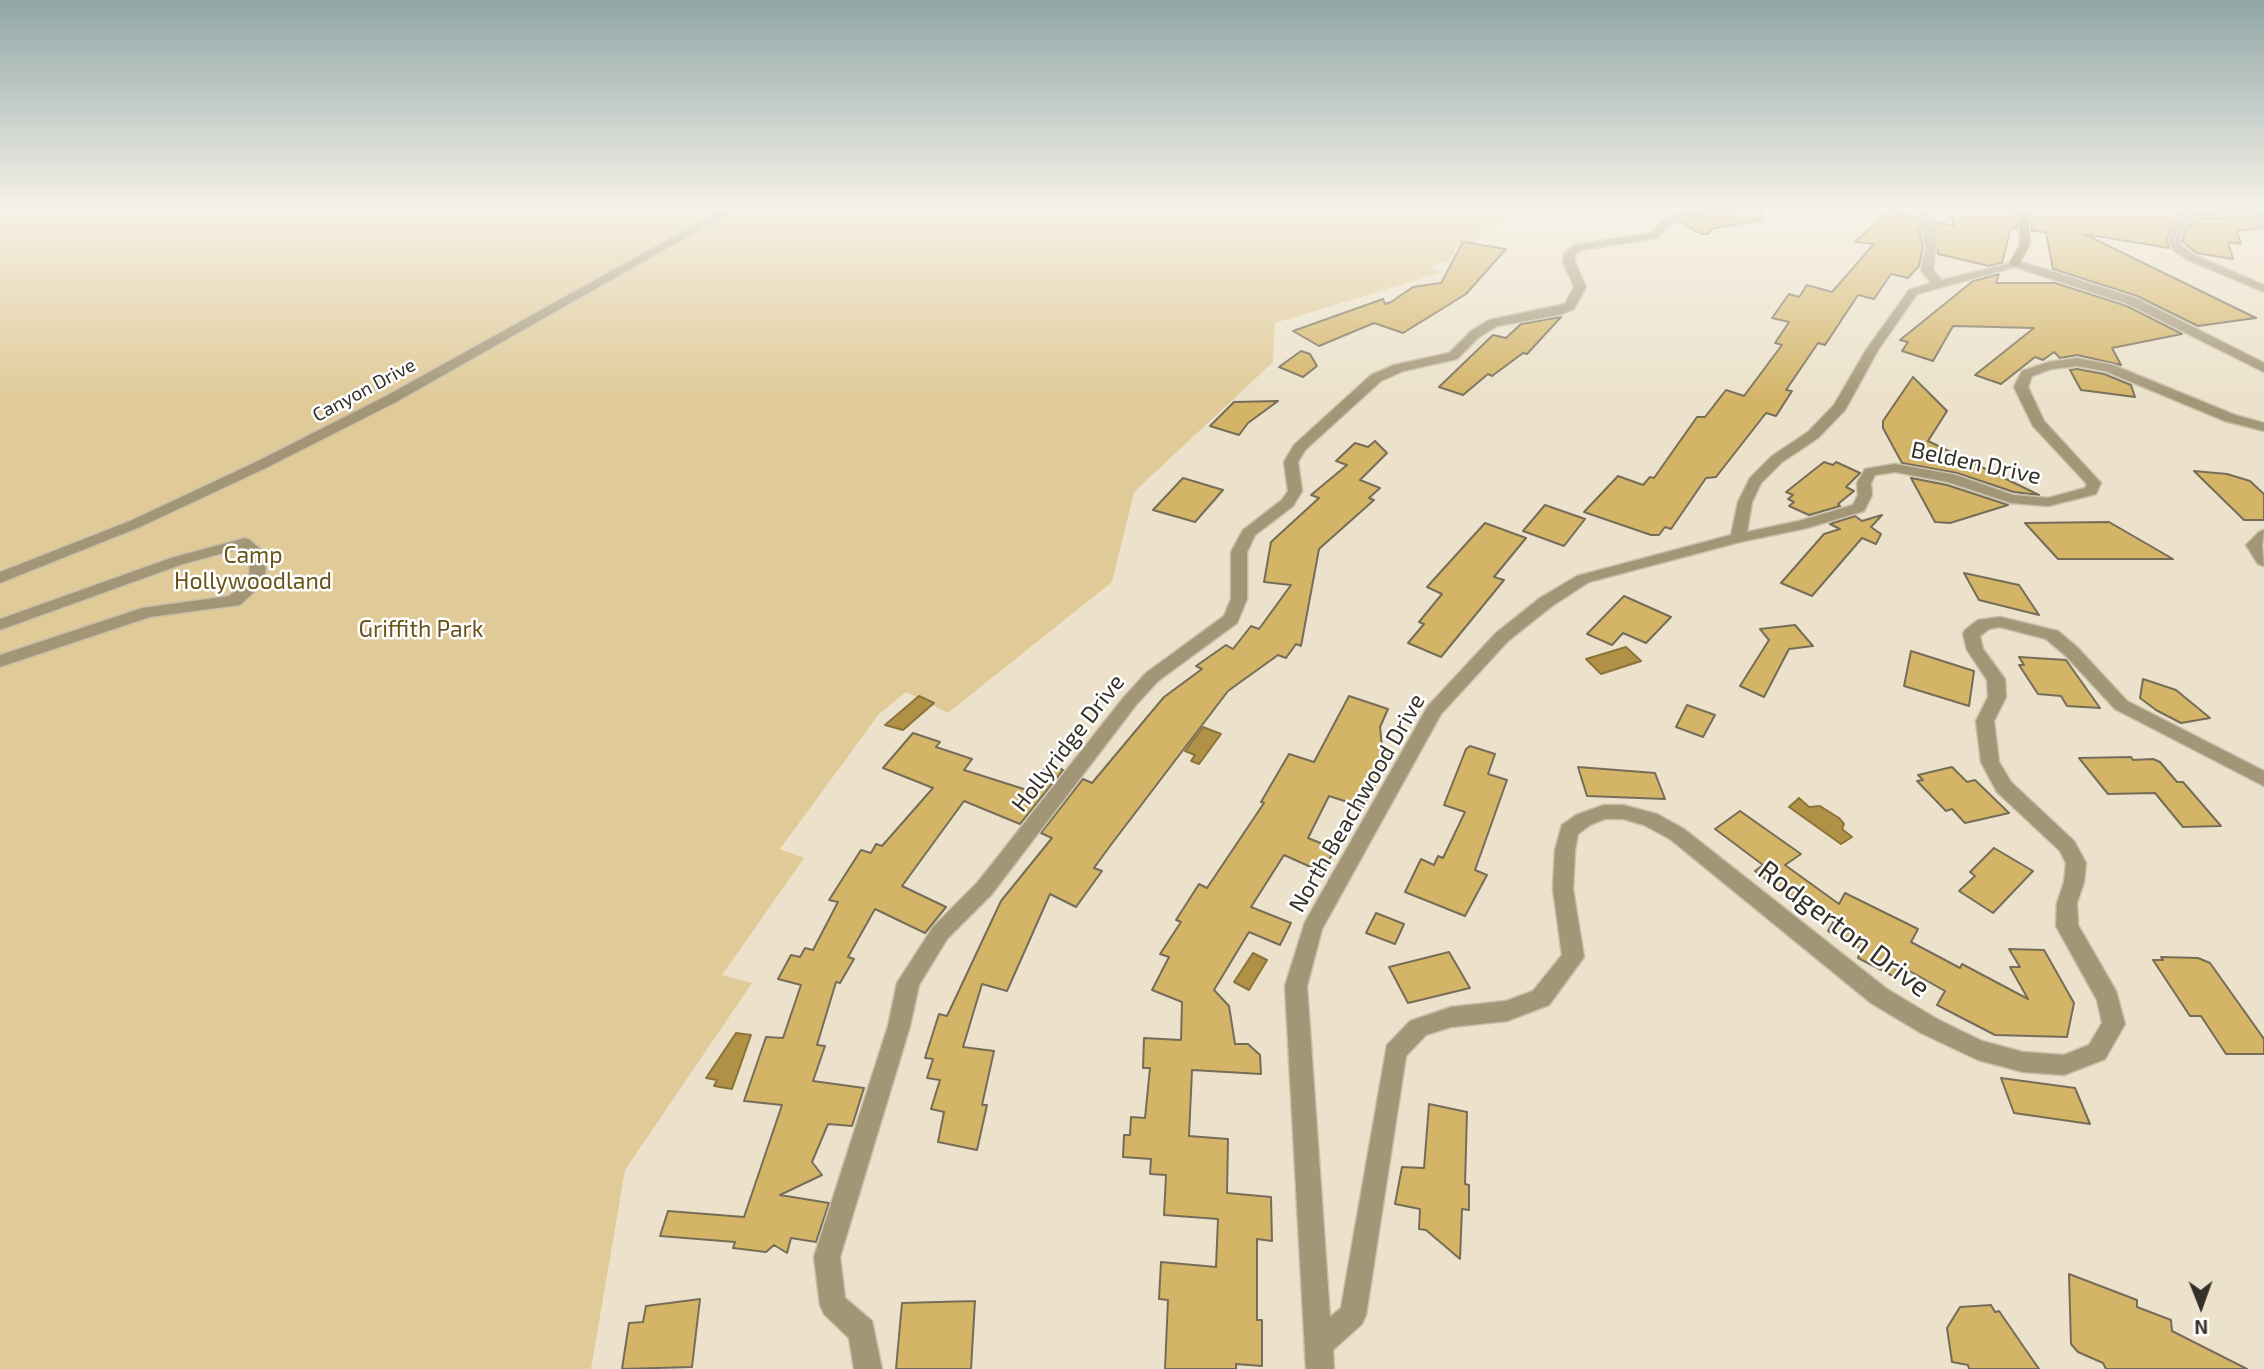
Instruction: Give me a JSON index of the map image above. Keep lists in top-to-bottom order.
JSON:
{
  "streets": {
    "street": [
      "Canyon Drive",
      "Belden Drive",
      "Hollyridge Drive",
      "North Beachwood Drive",
      "Rodgerton Drive"
    ]
  },
  "crossings": [
    ["Belden Drive", "North Beachwood Drive"],
    ["North Beachwood Drive", "Rodgerton Drive"]
  ],
  "parks": ["Camp Hollywoodland", "Griffith Park"],
  "north": "bottom"
}
